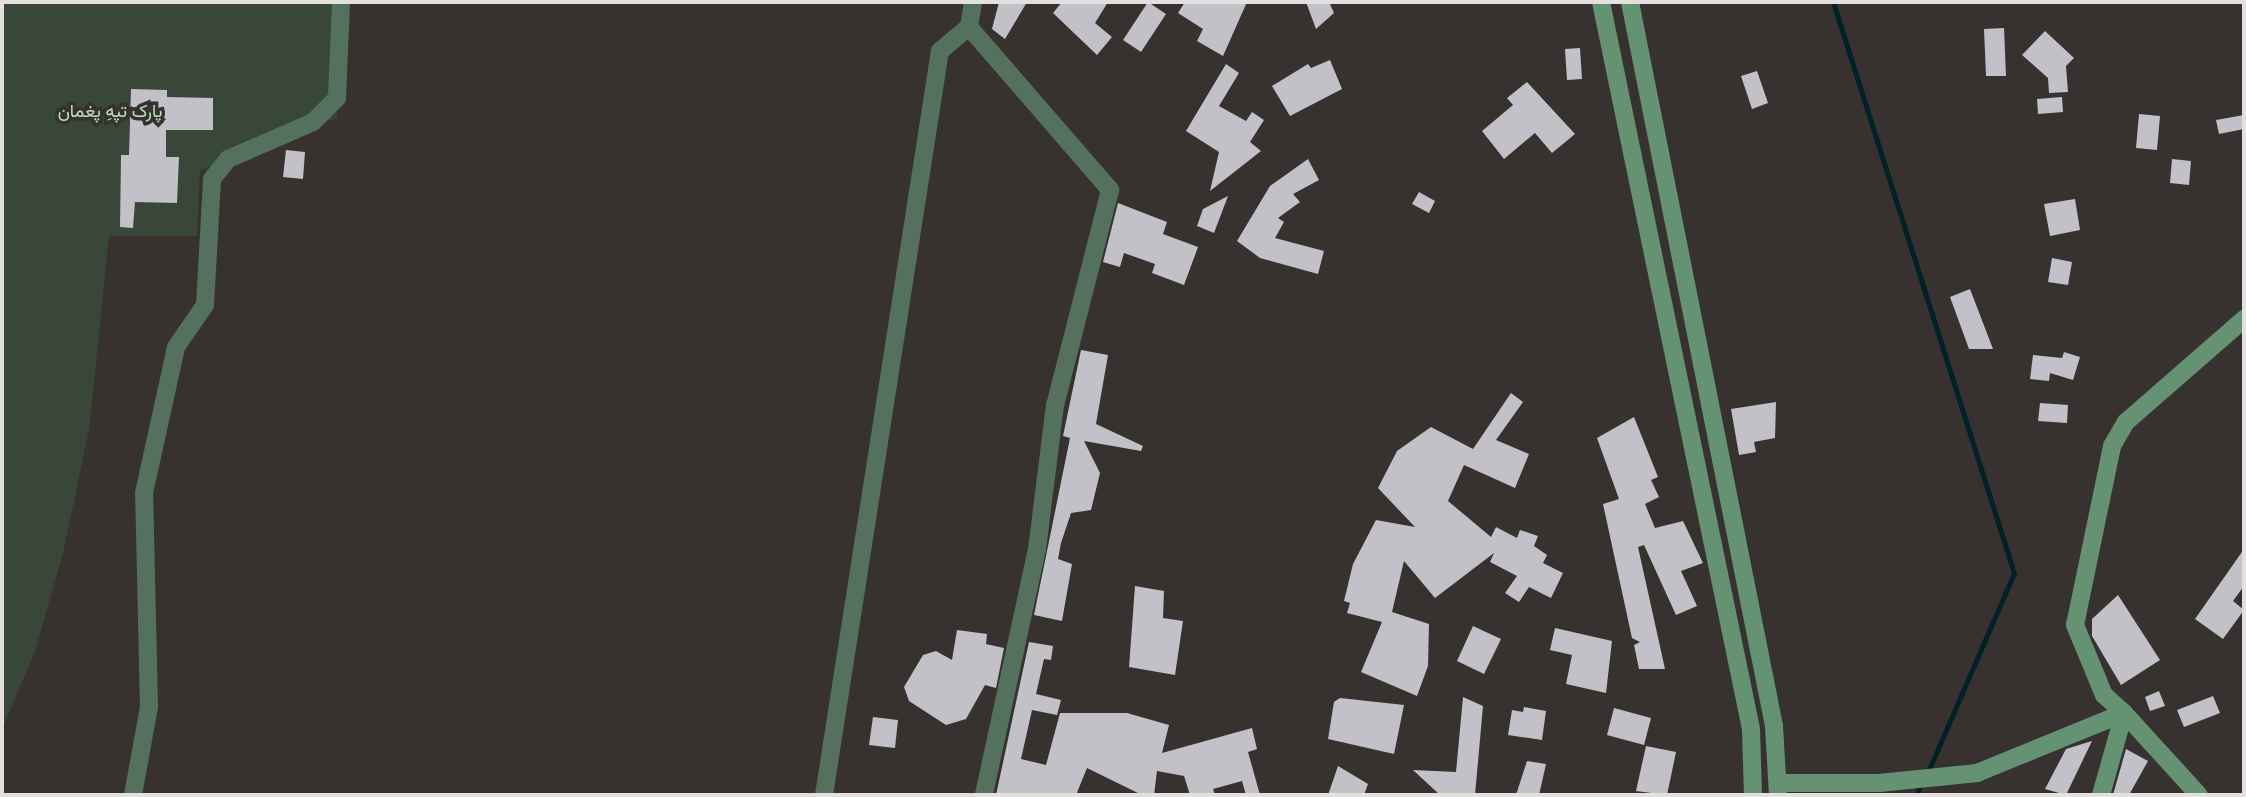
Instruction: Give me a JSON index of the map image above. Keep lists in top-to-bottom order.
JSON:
{
  "parks": ["پارک تپهِ پغمان"]
}
